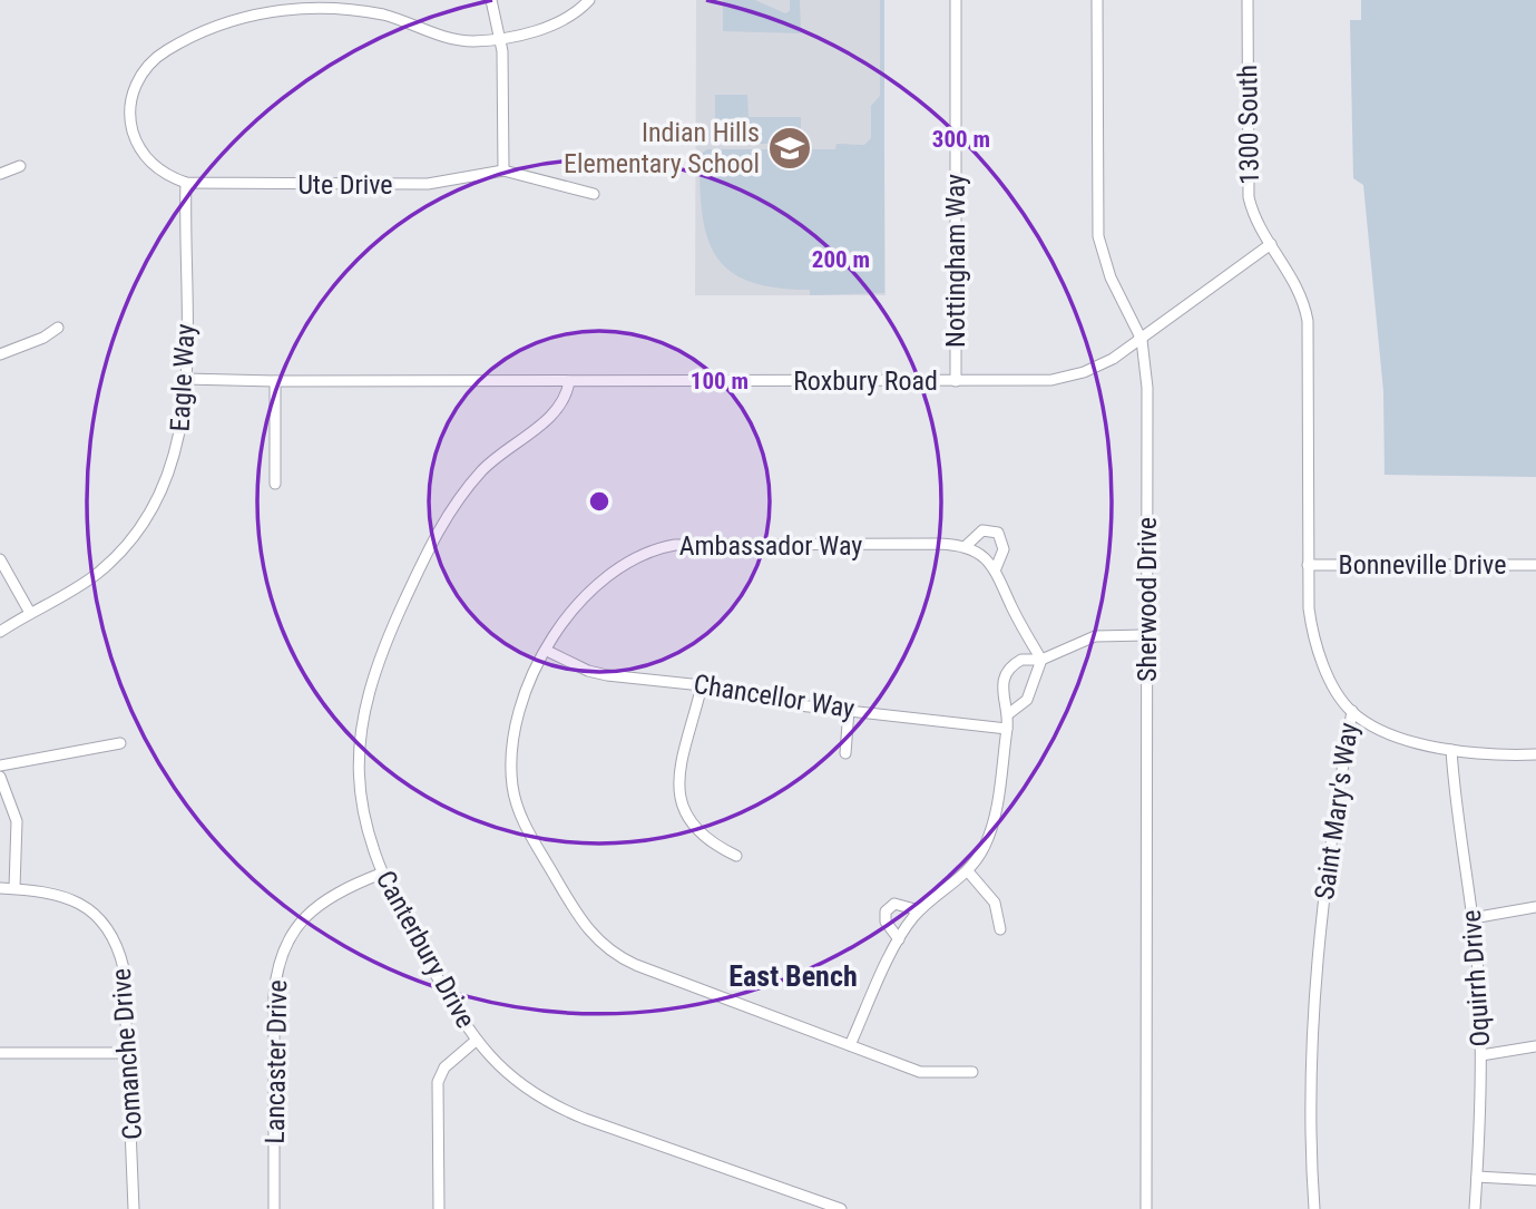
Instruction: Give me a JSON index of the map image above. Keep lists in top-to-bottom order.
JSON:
{
  "streets": {
    "street": [
      "1300 South",
      "Ute Drive",
      "Nottingham Way",
      "Eagle Way",
      "Roxbury Road",
      "Ambassador Way",
      "Bonneville Drive",
      "Sherwood Drive",
      "Chancellor Way",
      "Saint Mary's Way",
      "Canterbury Drive",
      "Oquirrh Drive",
      "Comanche Drive",
      "Lancaster Drive"
    ]
  },
  "crossings": [
    ["1300 South", "Roxbury Road"],
    ["1300 South", "Saint Mary's Way"],
    ["Ute Drive", "Eagle Way"],
    ["Nottingham Way", "Roxbury Road"],
    ["Eagle Way", "Roxbury Road"],
    ["Roxbury Road", "Sherwood Drive"],
    ["Roxbury Road", "Saint Mary's Way"],
    ["Roxbury Road", "Canterbury Drive"],
    ["Ambassador Way", "Chancellor Way"],
    ["Bonneville Drive", "Saint Mary's Way"],
    ["Canterbury Drive", "Lancaster Drive"]
  ],
  "districts": ["East Bench"],
  "places": {
    "school or university": ["Indian Hills Elementary School"]
  },
  "rings": ["300 m", "200 m", "100 m"]
}
